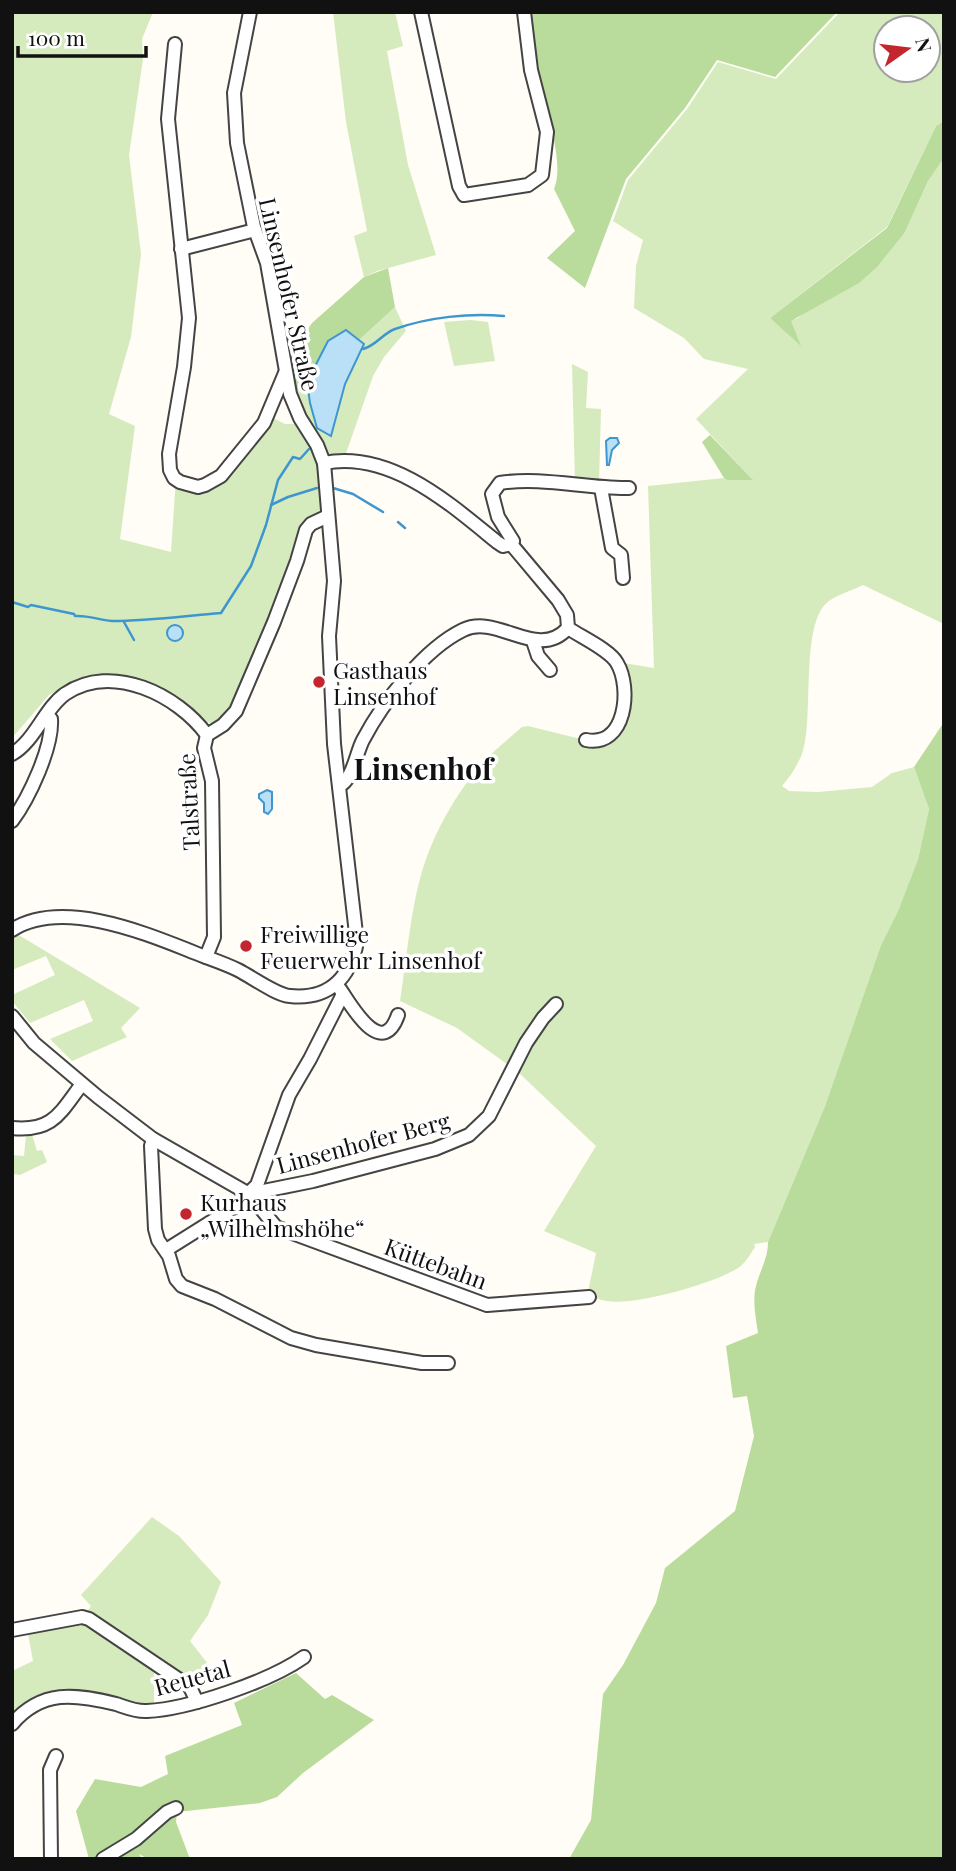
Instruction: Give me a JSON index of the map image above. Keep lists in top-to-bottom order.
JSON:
{
  "streets": {
    "street": [
      "Linsenhofer Straße",
      "Talstraße",
      "Linsenhofer Berg",
      "Küttebahn",
      "Reuetal"
    ]
  },
  "crossings": [
    ["Linsenhofer Straße", "Talstraße"],
    ["Linsenhofer Straße", "Linsenhofer Berg"],
    ["Linsenhofer Berg", "Küttebahn"]
  ],
  "districts": ["Linsenhof"],
  "places": ["Gasthaus Linsenhof", "Freiwillige Feuerwehr Linsenhof", "Kurhaus „Wilhelmshöhe“"],
  "scale_bar": "100 m",
  "north": "right"
}
